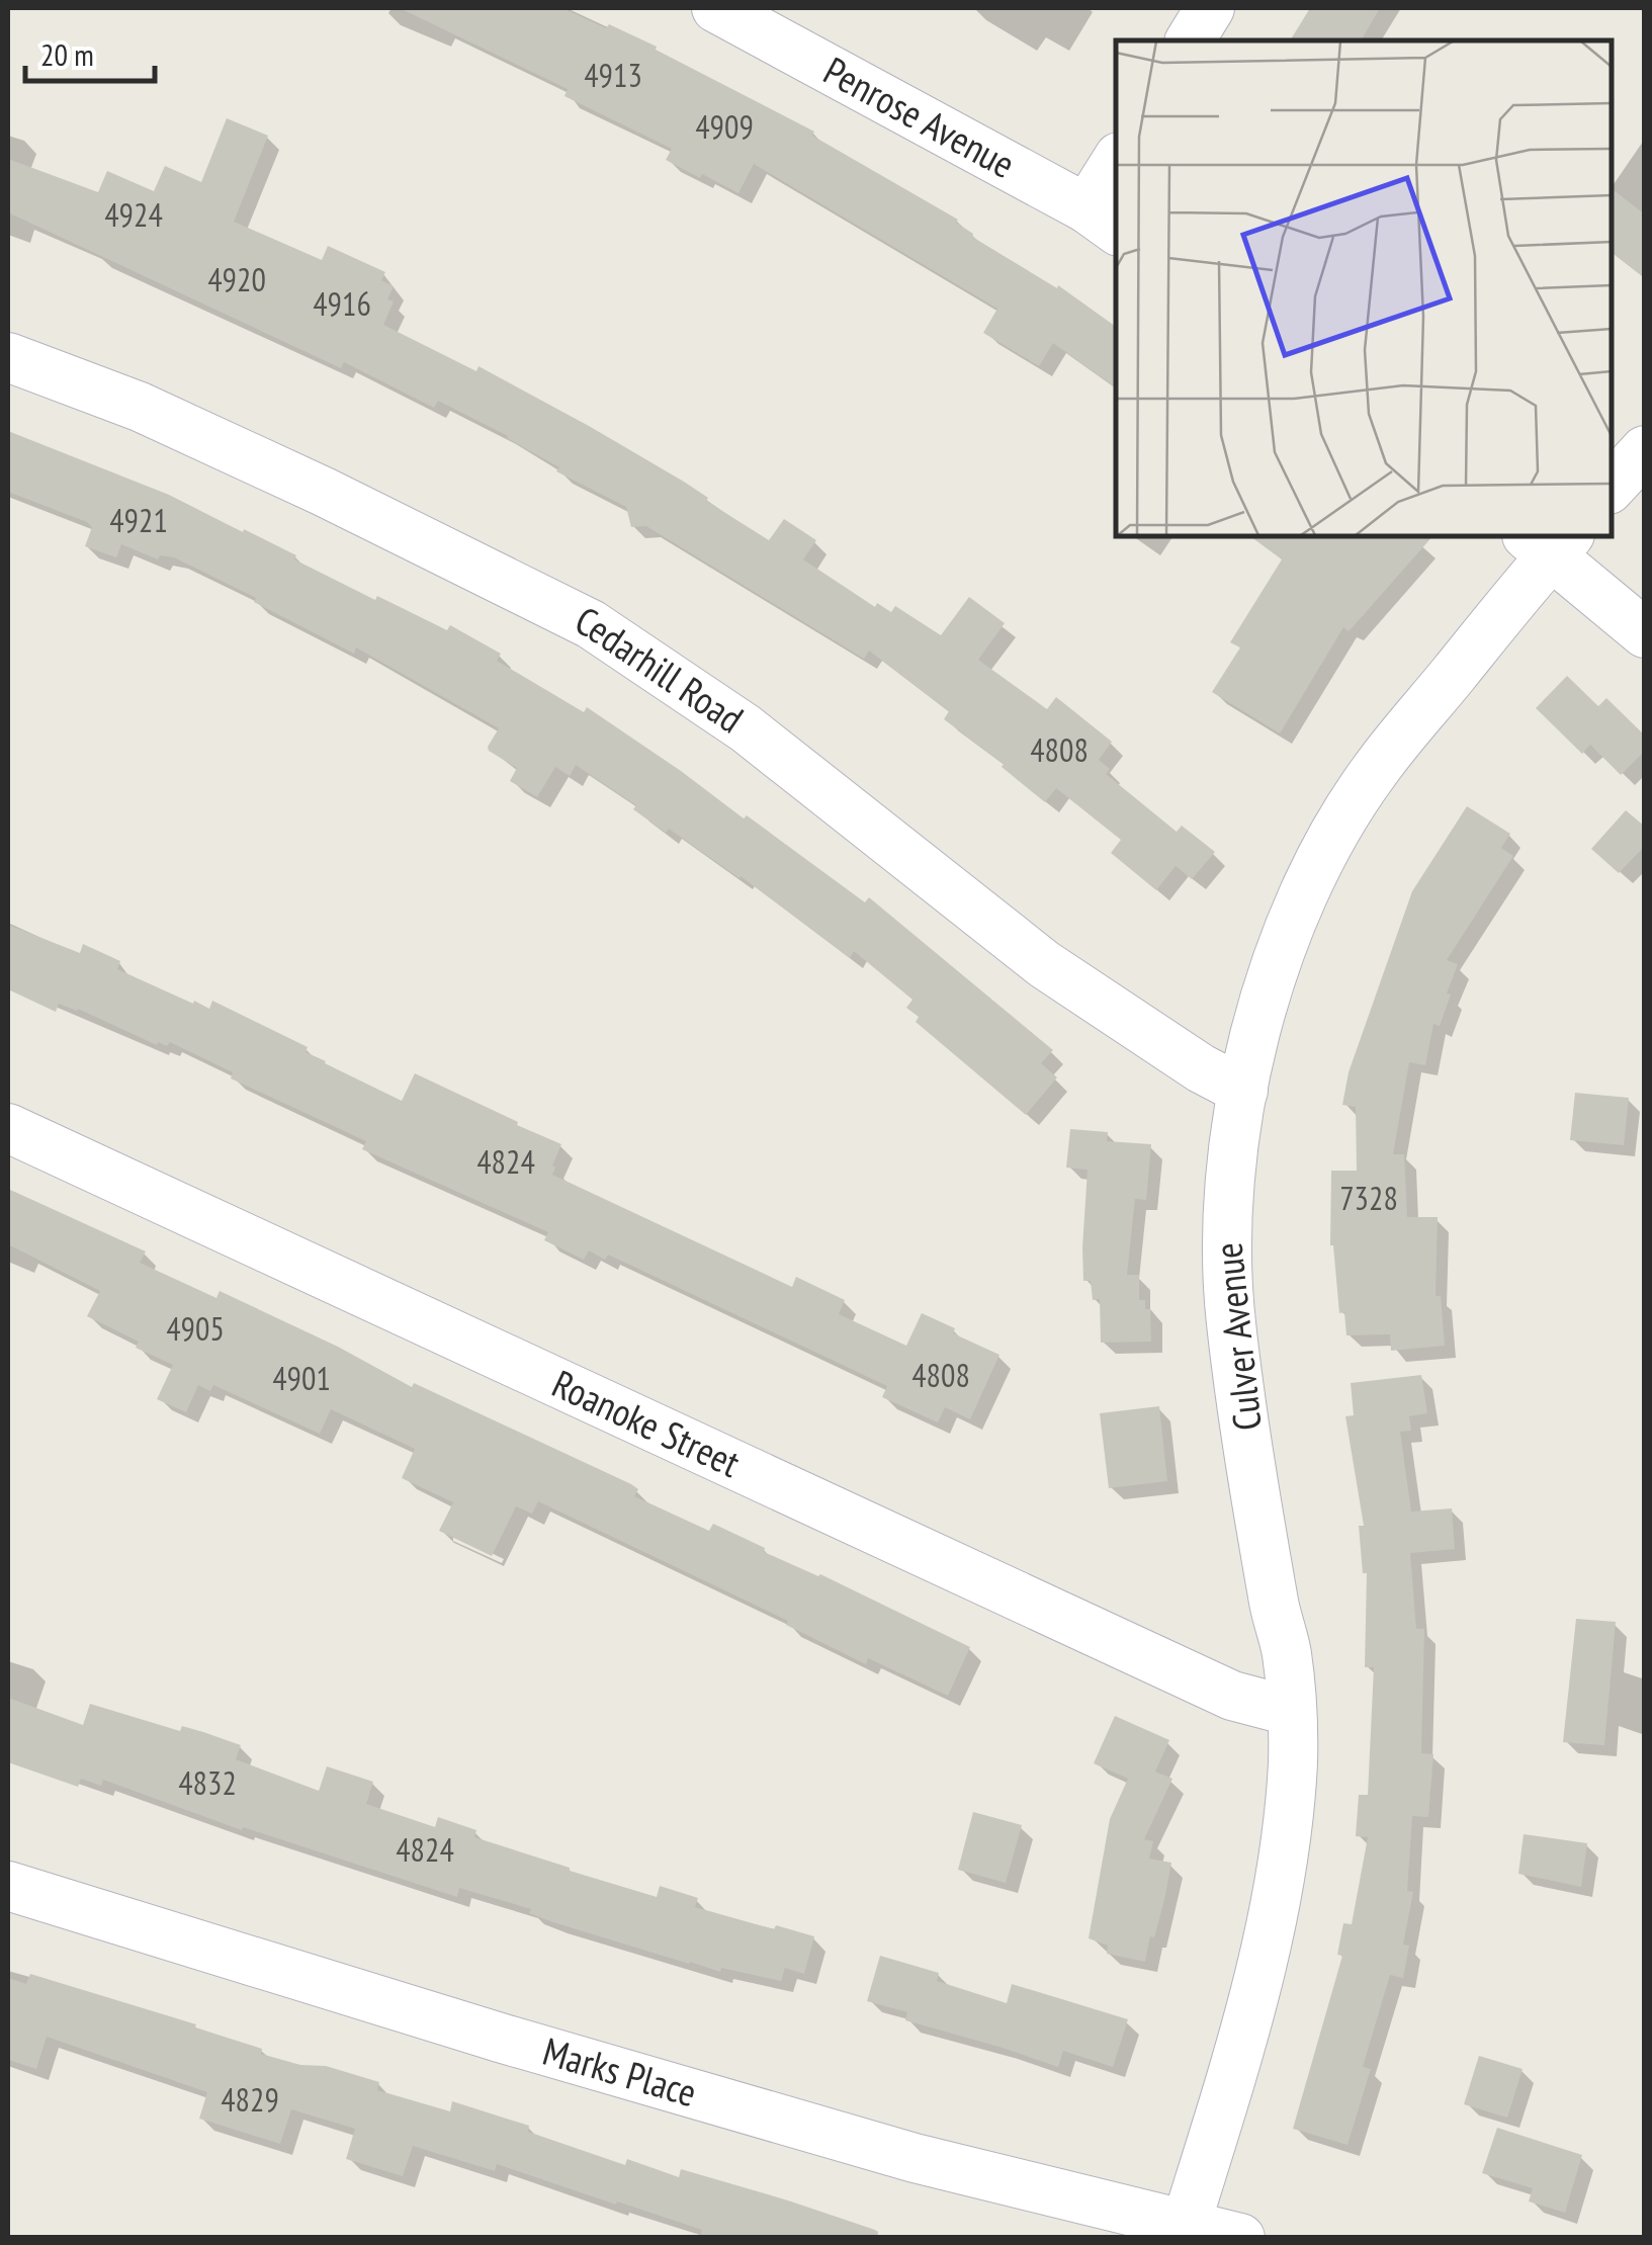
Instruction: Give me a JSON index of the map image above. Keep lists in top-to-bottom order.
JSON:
{
  "streets": {
    "street": [
      "Penrose Avenue",
      "Cedarhill Road",
      "Culver Avenue",
      "Roanoke Street",
      "Marks Place"
    ]
  },
  "crossings": [
    ["Cedarhill Road", "Culver Avenue"],
    ["Culver Avenue", "Roanoke Street"],
    ["Culver Avenue", "Marks Place"]
  ],
  "house_numbers": [
    "4913",
    "4909",
    "4924",
    "4920",
    "4916",
    "4921",
    "4808",
    "4824",
    "7328",
    "4905",
    "4808",
    "4901",
    "4832",
    "4824",
    "4829"
  ],
  "scale_bar": "20 m"
}
